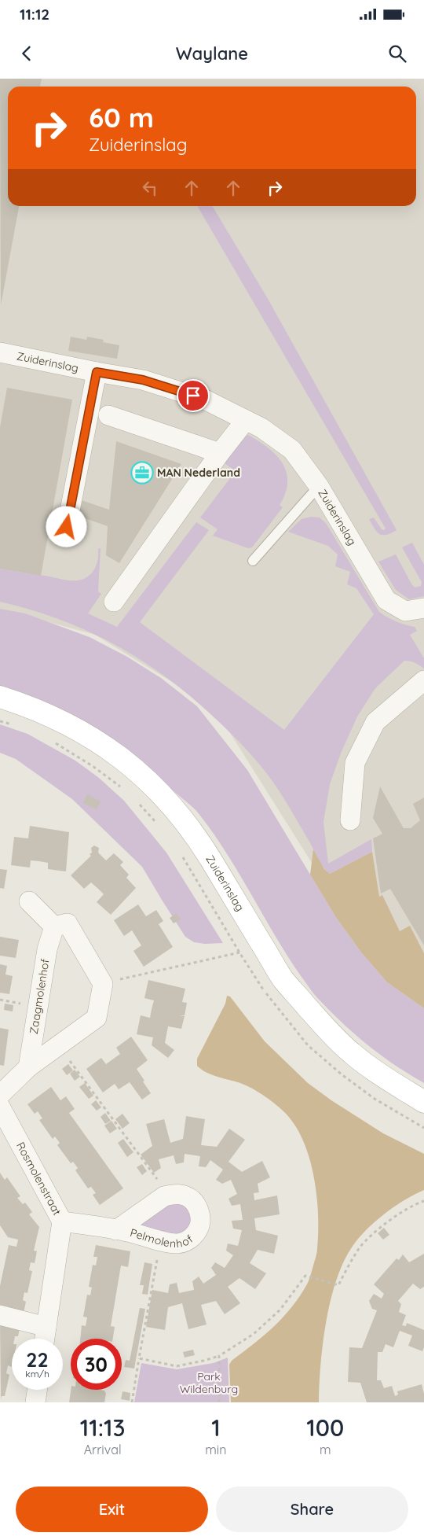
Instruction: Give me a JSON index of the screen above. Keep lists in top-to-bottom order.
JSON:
{
  "streets": {
    "street": [
      "Zuiderinslag",
      "Zaagmolenhof",
      "Rosmolenstraat",
      "Pelmolenhof"
    ]
  },
  "crossings": [
    ["Rosmolenstraat", "Pelmolenhof"]
  ],
  "parks": ["Park Wildenburg"],
  "places": {
    "office": ["MAN Nederland"]
  },
  "page": {
    "status": "11:12",
    "header": "Waylane",
    "turn": ["60 m", "Zuiderinslag"],
    "speed": "22 km/h",
    "limit": "30",
    "eta": [
      "11:13",
      "Arrival",
      "1",
      "min",
      "100",
      "m"
    ],
    "buttons": ["Exit", "Share"]
  }
}
